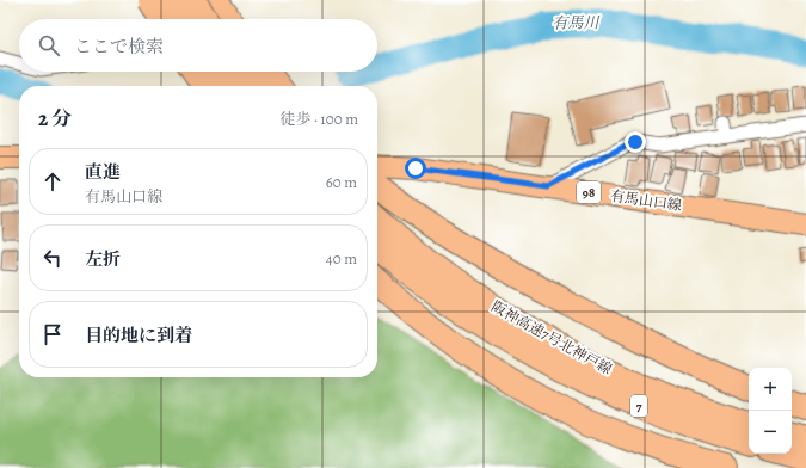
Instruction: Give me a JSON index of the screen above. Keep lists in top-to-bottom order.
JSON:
{
  "streets": {
    "highway": ["阪神高速7号北神戸線", "7"],
    "main road": ["98", "有馬山口線"]
  },
  "water": ["有馬川"],
  "page": {
    "search": "ここで検索",
    "heading": ["2 分", "徒歩 · 100 m"],
    "list": [
      ["直進", "有馬山口線", "60 m"],
      ["左折", "40 m"],
      "目的地に到着"
    ],
    "map_buttons": ["+", "−"]
  }
}
